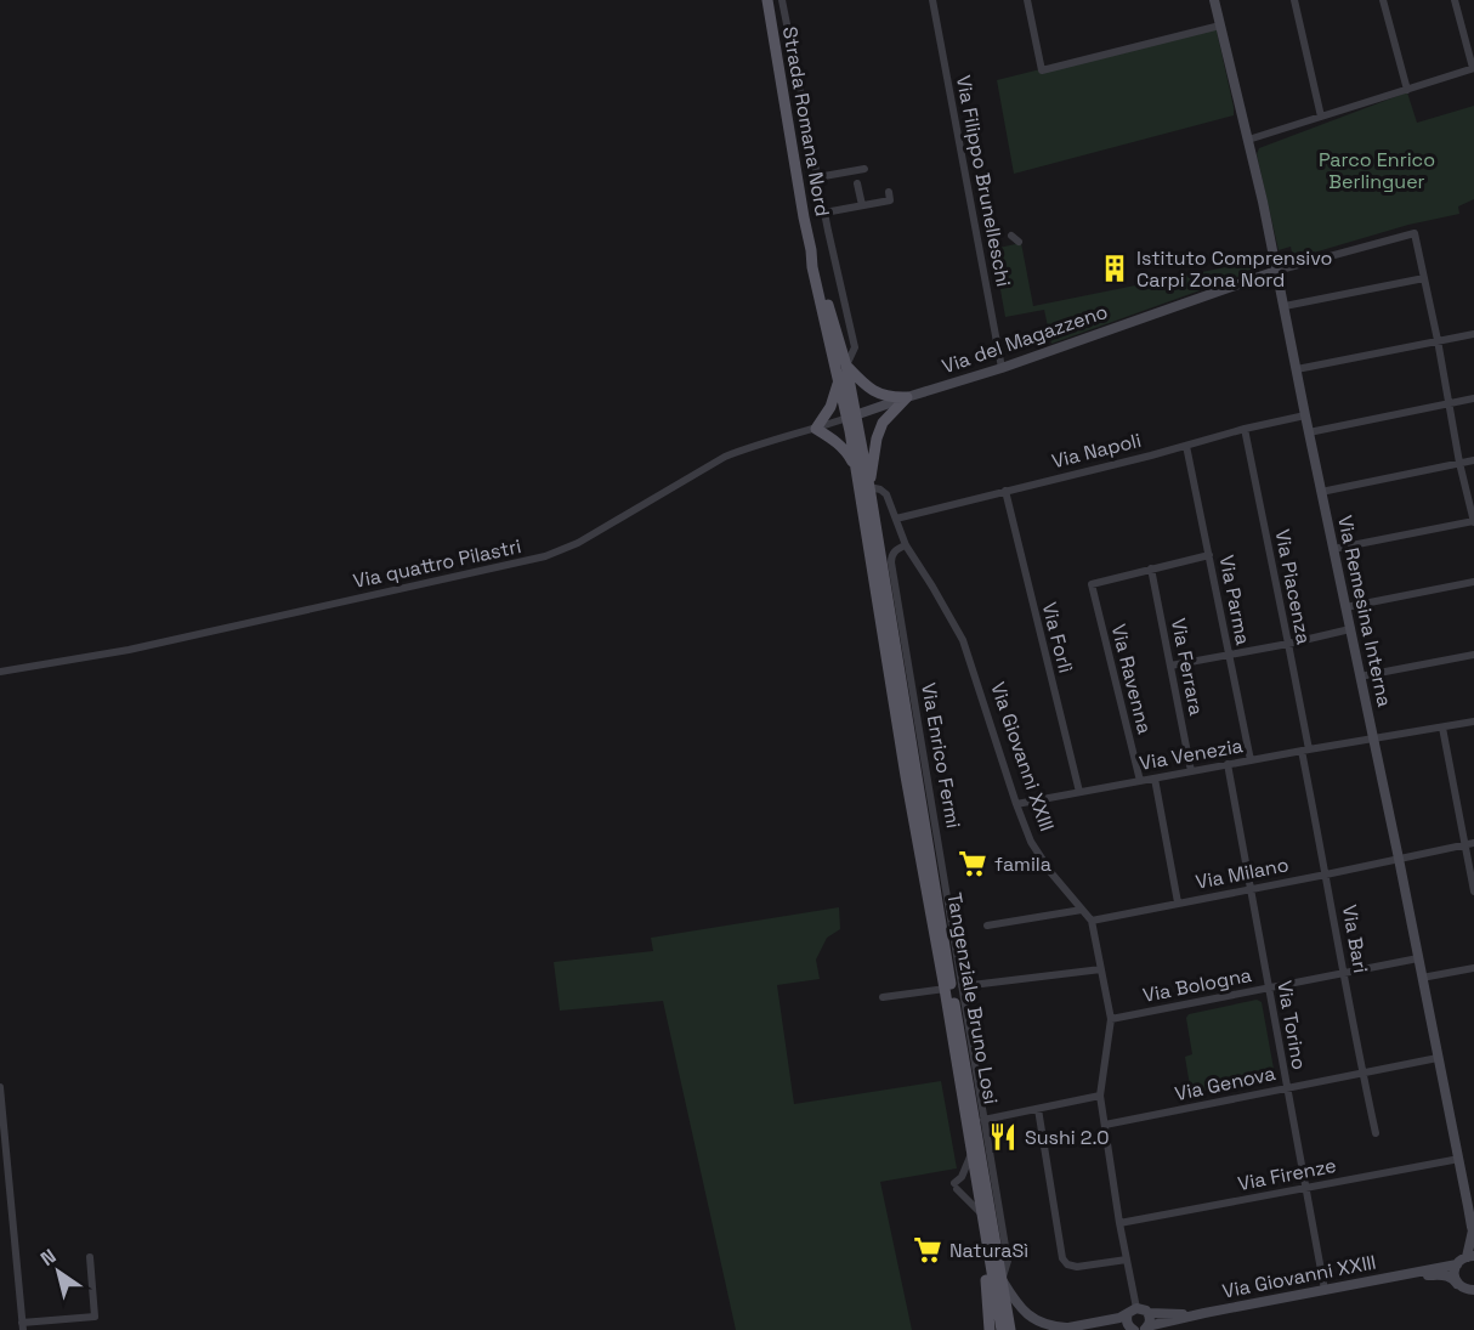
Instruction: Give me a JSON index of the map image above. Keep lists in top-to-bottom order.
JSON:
{
  "streets": {
    "main road": ["Strada Romana Nord", "Tangenziale Bruno Losi"],
    "street": [
      "Via Filippo Brunelleschi",
      "Via del Magazzeno",
      "Via Napoli",
      "Via quattro Pilastri",
      "Via Piacenza",
      "Via Parma",
      "Via Remesina Interna",
      "Via Forlì",
      "Via Ferrara",
      "Via Ravenna",
      "Via Venezia",
      "Via Enrico Fermi",
      "Via Giovanni XXIII",
      "Via Milano",
      "Via Bari",
      "Via Bologna",
      "Via Torino",
      "Via Genova",
      "Via Firenze"
    ]
  },
  "crossings": [
    ["Strada Romana Nord", "Via del Magazzeno"],
    ["Strada Romana Nord", "Via quattro Pilastri"],
    ["Strada Romana Nord", "Tangenziale Bruno Losi"],
    ["Via Filippo Brunelleschi", "Via del Magazzeno"],
    ["Via del Magazzeno", "Via quattro Pilastri"],
    ["Via del Magazzeno", "Via Remesina Interna"],
    ["Via del Magazzeno", "Tangenziale Bruno Losi"],
    ["Via Napoli", "Via Piacenza"],
    ["Via Napoli", "Via Parma"],
    ["Via Napoli", "Via Remesina Interna"],
    ["Via Napoli", "Via Forlì"],
    ["Via Napoli", "Via Giovanni XXIII"],
    ["Via quattro Pilastri", "Tangenziale Bruno Losi"],
    ["Via Piacenza", "Via Venezia"],
    ["Via Piacenza", "Via Bari"],
    ["Via Parma", "Via Venezia"],
    ["Via Remesina Interna", "Via Venezia"],
    ["Via Remesina Interna", "Via Milano"],
    ["Via Remesina Interna", "Via Bologna"],
    ["Via Remesina Interna", "Via Genova"],
    ["Via Remesina Interna", "Via Firenze"],
    ["Via Forlì", "Via Venezia"],
    ["Via Ferrara", "Via Ravenna"],
    ["Via Ferrara", "Via Venezia"],
    ["Via Ravenna", "Via Venezia"],
    ["Via Venezia", "Via Giovanni XXIII"],
    ["Via Venezia", "Via Bari"],
    ["Via Venezia", "Via Torino"],
    ["Via Enrico Fermi", "Via Giovanni XXIII"],
    ["Via Enrico Fermi", "Tangenziale Bruno Losi"],
    ["Via Giovanni XXIII", "Via Milano"],
    ["Via Giovanni XXIII", "Via Bologna"],
    ["Via Giovanni XXIII", "Tangenziale Bruno Losi"],
    ["Via Giovanni XXIII", "Via Torino"],
    ["Via Giovanni XXIII", "Via Genova"],
    ["Via Giovanni XXIII", "Via Firenze"],
    ["Via Milano", "Via Bari"],
    ["Via Milano", "Via Torino"],
    ["Via Bari", "Via Bologna"],
    ["Via Bari", "Via Genova"],
    ["Via Bologna", "Via Torino"],
    ["Via Torino", "Via Genova"],
    ["Via Torino", "Via Firenze"]
  ],
  "parks": ["Parco Enrico Berlinguer"],
  "places": {
    "building": ["Istituto Comprensivo Carpi Zona Nord"],
    "supermarket": ["famila", "NaturaSì"],
    "restaurant": ["Sushi 2.0"]
  },
  "north": "top left"
}
